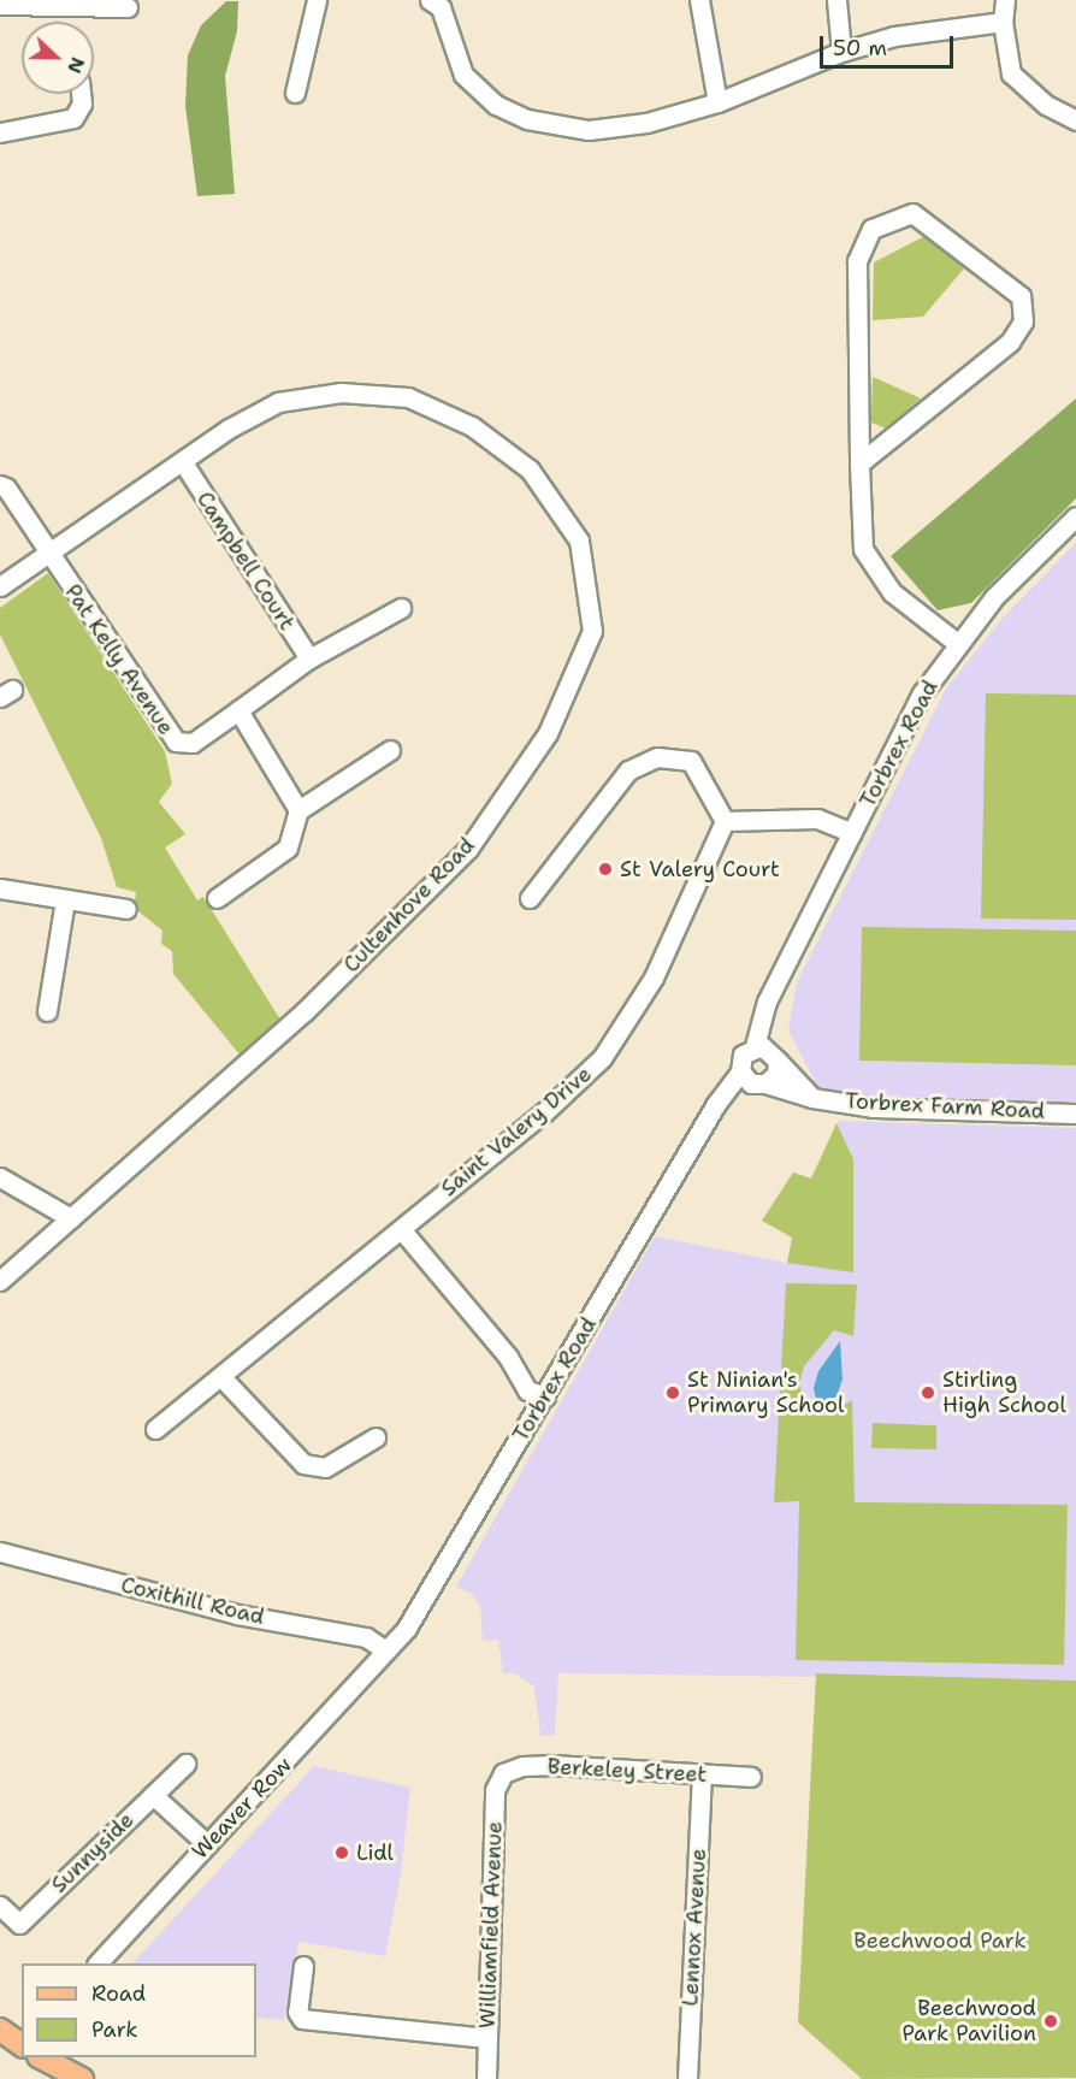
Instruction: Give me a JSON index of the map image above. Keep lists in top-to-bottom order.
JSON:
{
  "streets": {
    "street": [
      "Campbell Court",
      "Pat Kelly Avenue",
      "Torbrex Road",
      "Cultenhove Road",
      "Torbrex Farm Road",
      "Saint Valery Drive",
      "Coxithill Road",
      "Berkeley Street",
      "Weaver Row",
      "Sunnyside",
      "Williamfield Avenue",
      "Lennox Avenue"
    ]
  },
  "crossings": [
    ["Campbell Court", "Cultenhove Road"],
    ["Pat Kelly Avenue", "Cultenhove Road"],
    ["Torbrex Road", "Torbrex Farm Road"],
    ["Torbrex Road", "Coxithill Road"],
    ["Torbrex Road", "Weaver Row"],
    ["Coxithill Road", "Weaver Row"],
    ["Berkeley Street", "Williamfield Avenue"],
    ["Berkeley Street", "Lennox Avenue"]
  ],
  "parks": ["Beechwood Park"],
  "places": [
    "St Valery Court",
    "St Ninian's Primary School",
    "Stirling High School",
    "Lidl",
    "Beechwood Park Pavilion"
  ],
  "legend": ["Road", "Park"],
  "scale_bar": "50 m",
  "north": "right"
}
